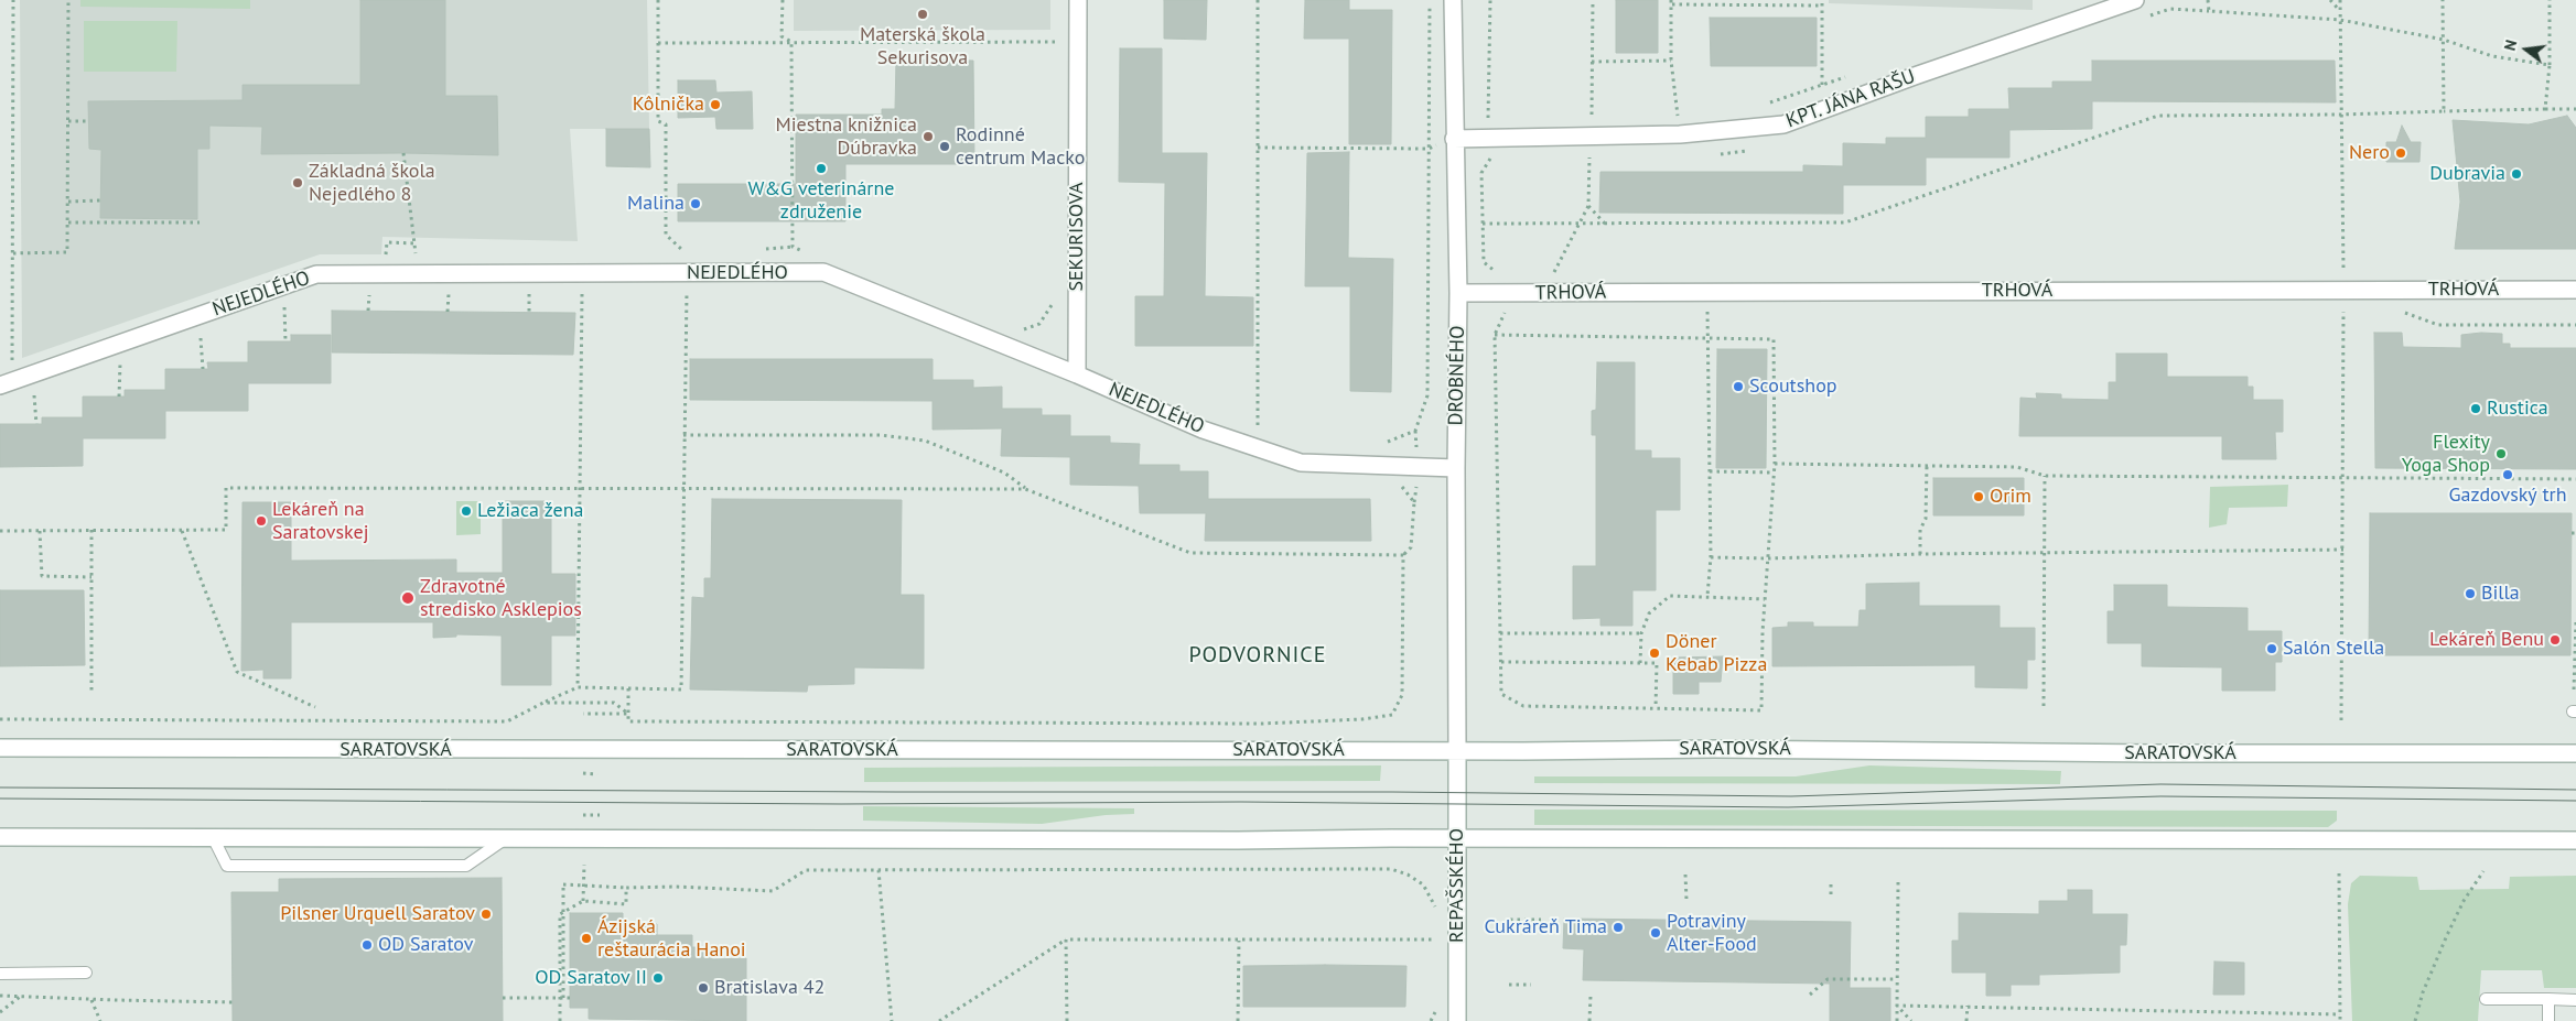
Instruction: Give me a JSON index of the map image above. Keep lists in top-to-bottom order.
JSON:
{
  "streets": {
    "main road": [
      "KPT. JÁNA RAŠU",
      "SEKURISOVA",
      "NEJEDLÉHO",
      "TRHOVÁ",
      "DROBNÉHO",
      "SARATOVSKÁ",
      "REPAŠSKÉHO"
    ]
  },
  "crossings": [
    ["KPT. JÁNA RAŠU", "DROBNÉHO"],
    ["SEKURISOVA", "NEJEDLÉHO"],
    ["NEJEDLÉHO", "DROBNÉHO"],
    ["TRHOVÁ", "DROBNÉHO"],
    ["DROBNÉHO", "SARATOVSKÁ"],
    ["DROBNÉHO", "REPAŠSKÉHO"],
    ["SARATOVSKÁ", "REPAŠSKÉHO"]
  ],
  "districts": ["PODVORNICE"],
  "places": [
    "Materská škola Sekurisova",
    "Kôlnička",
    "Miestna knižnica Dúbravka",
    "Rodinné centrum Macko",
    "Nero",
    "W&G veterinárne združenie",
    "Dubravia",
    "Základná škola Nejedlého 8",
    "Malina",
    "Scoutshop",
    "Rustica",
    "Flexity Yoga Shop",
    "Gazdovský trh",
    "Orim",
    "Ležiaca žena",
    "Lekáreň na Saratovskej",
    "Billa",
    "Zdravotné stredisko Asklepios",
    "Lekáreň Benu",
    "Salón Stella",
    "Döner Kebab Pizza",
    "Pilsner Urquell Saratov",
    "Cukráreň Tima",
    "Potraviny Alter-Food",
    "Ázijská reštaurácia Hanoi",
    "OD Saratov",
    "OD Saratov II",
    "Bratislava 42"
  ],
  "north": "left"
}
